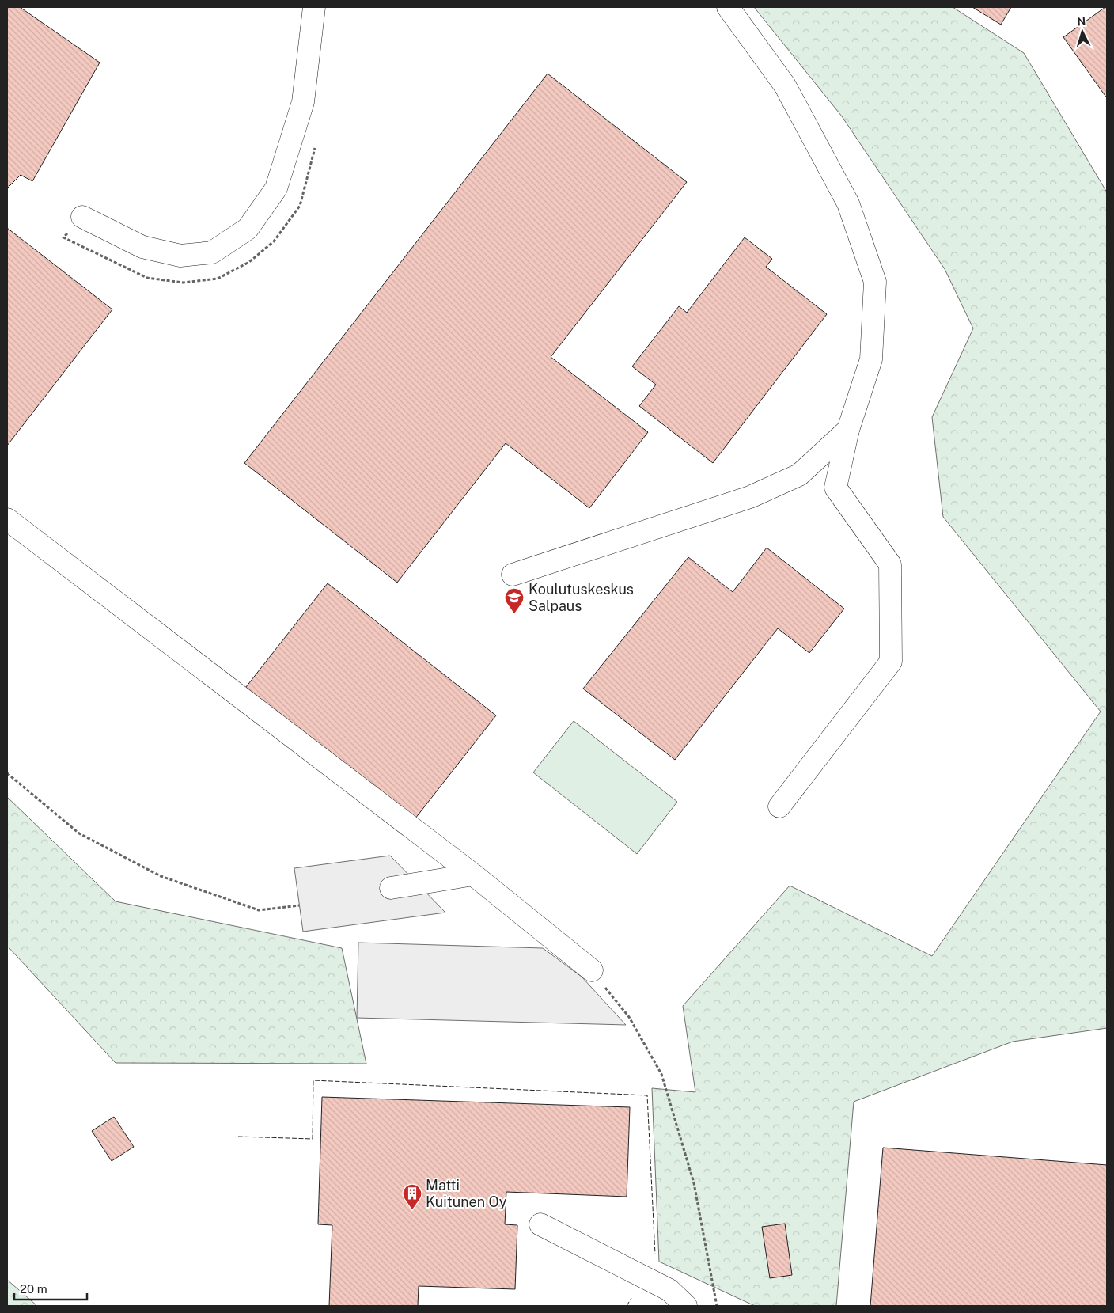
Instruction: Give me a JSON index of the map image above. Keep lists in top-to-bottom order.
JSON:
{
  "places": {
    "school or university": ["Koulutuskeskus Salpaus"],
    "building": ["Matti Kuitunen Oy"]
  },
  "scale_bar": "20 m",
  "north": "top"
}
